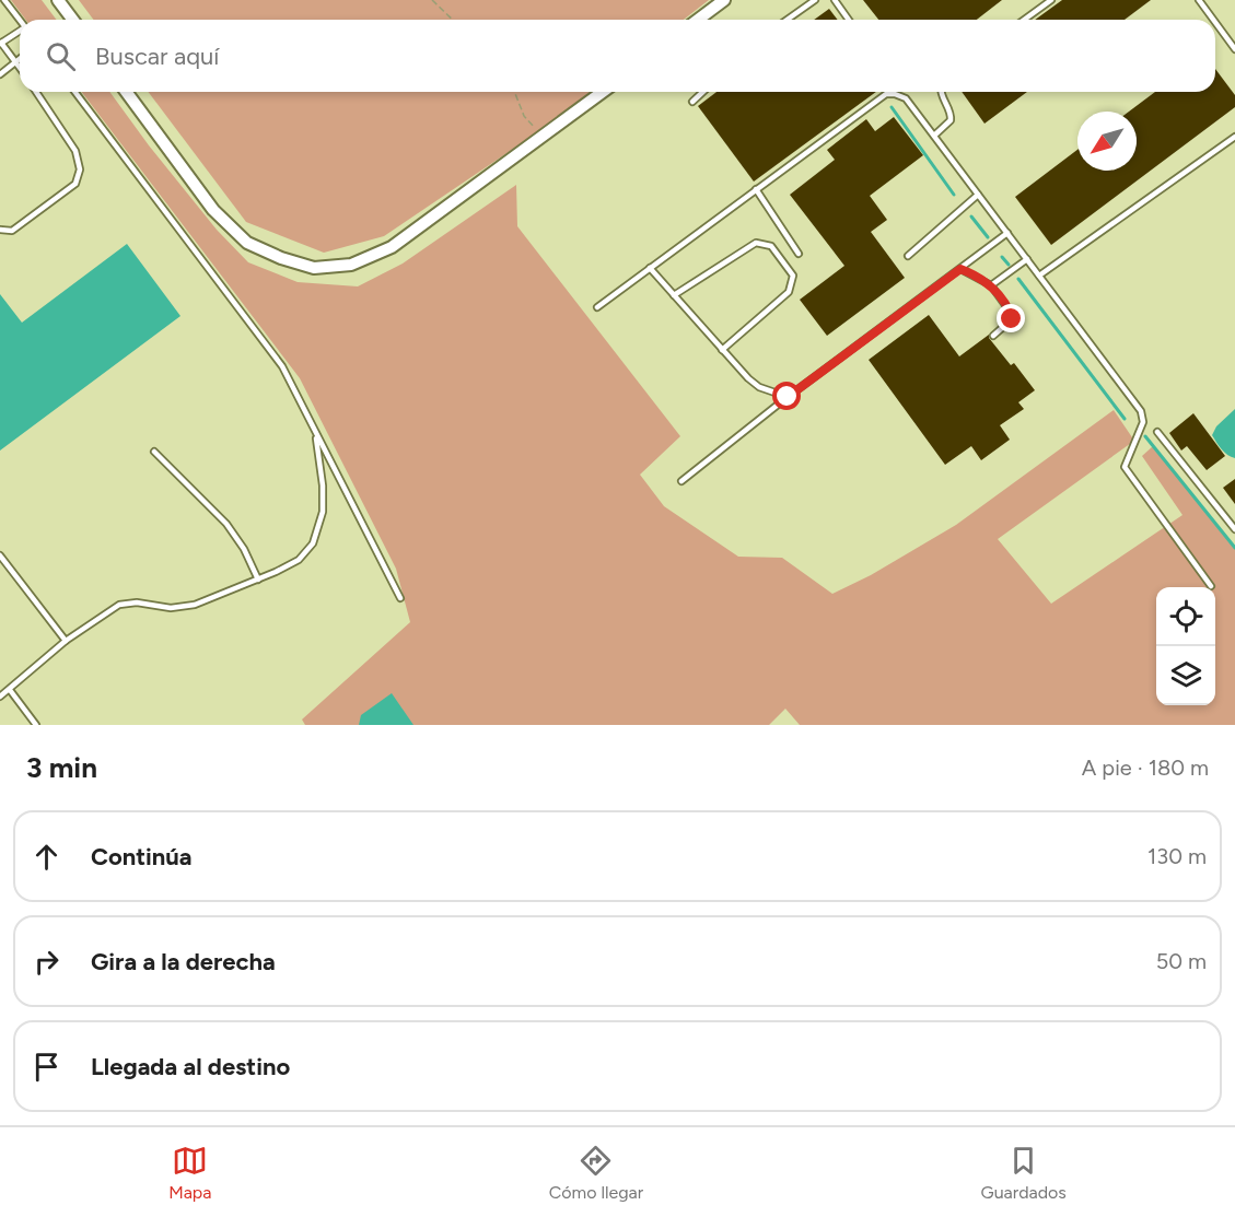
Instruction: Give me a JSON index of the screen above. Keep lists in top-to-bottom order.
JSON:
{
  "north": "bottom left",
  "page": {
    "search": "Buscar aquí",
    "heading": ["3 min", "A pie · 180 m"],
    "list": [
      ["Continúa", "130 m"],
      ["Gira a la derecha", "50 m"],
      "Llegada al destino"
    ],
    "nav": ["Mapa", "Cómo llegar", "Guardados"]
  }
}
